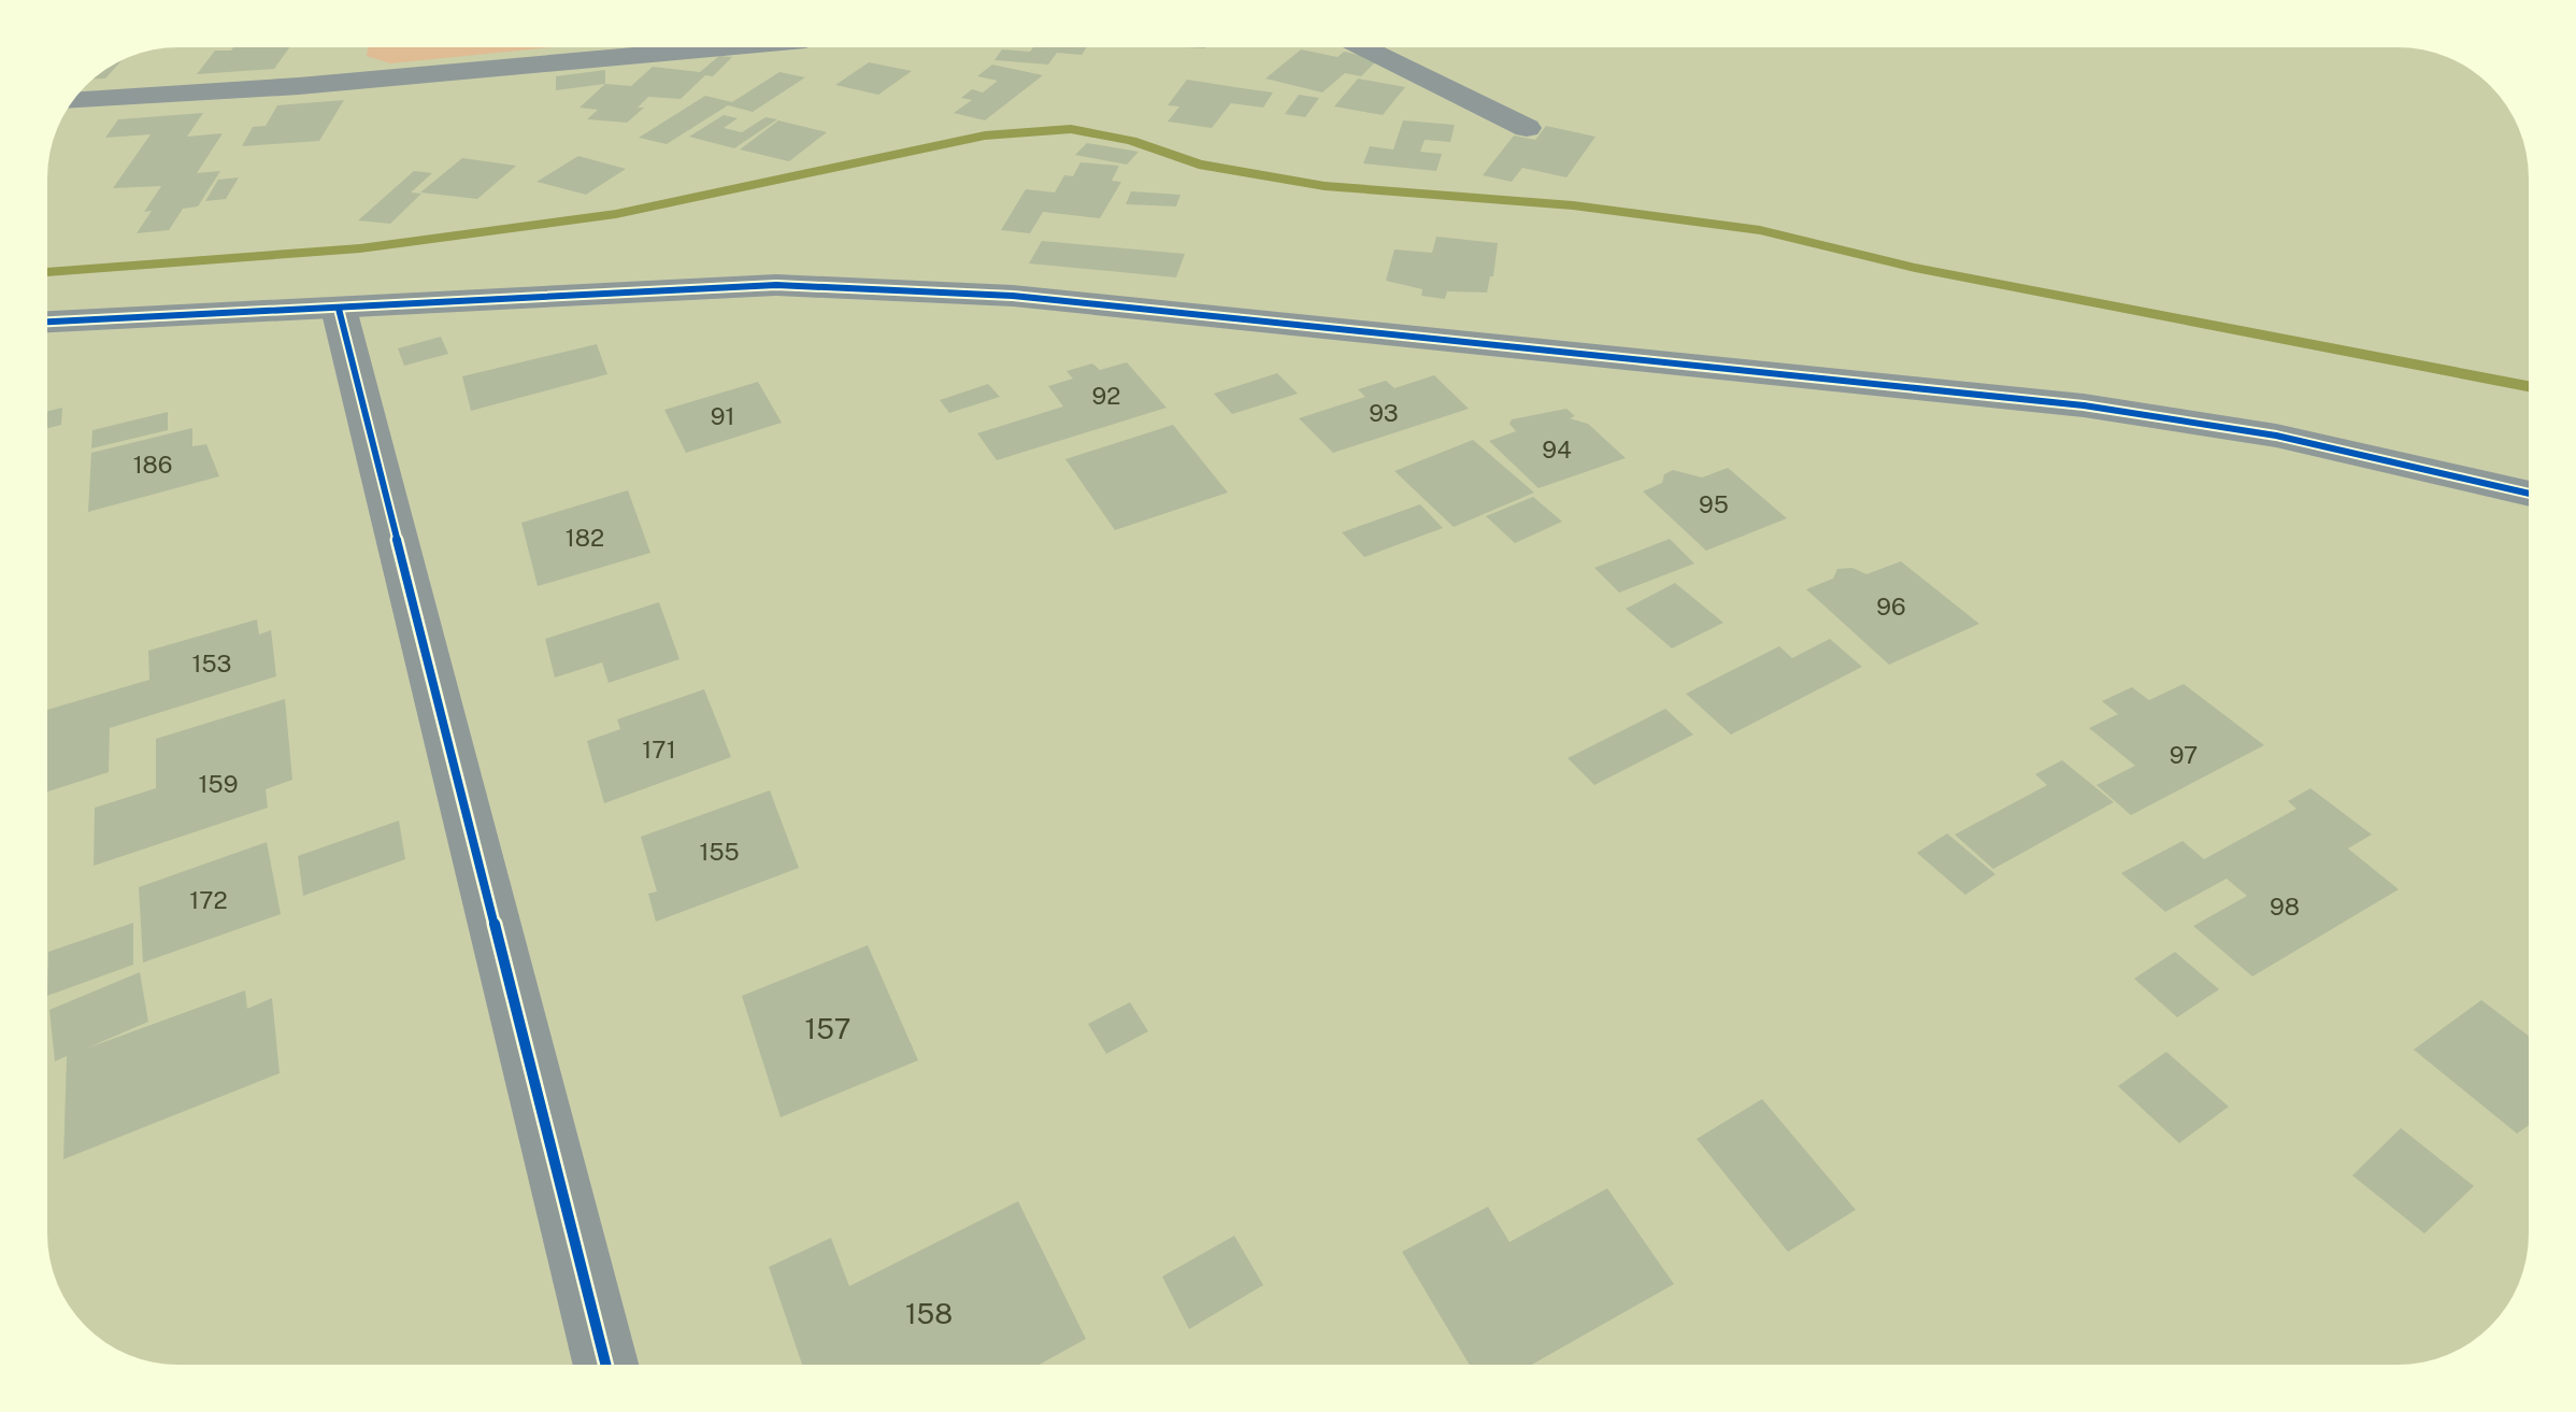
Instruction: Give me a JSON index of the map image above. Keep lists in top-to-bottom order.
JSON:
{
  "house_numbers": [
    "92",
    "93",
    "91",
    "94",
    "186",
    "95",
    "182",
    "96",
    "153",
    "171",
    "97",
    "159",
    "155",
    "172",
    "98",
    "157",
    "158"
  ]
}
